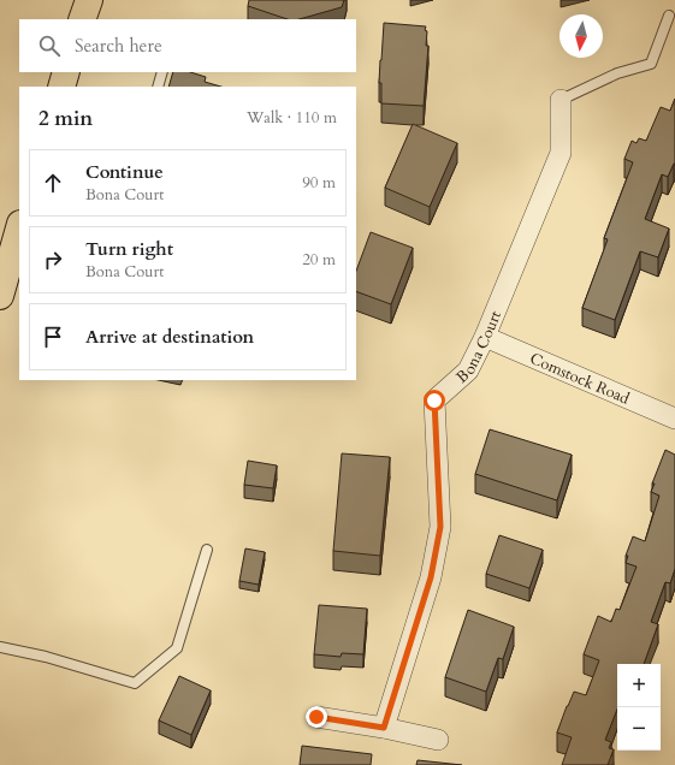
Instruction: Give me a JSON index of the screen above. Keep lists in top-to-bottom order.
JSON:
{
  "streets": {
    "street": ["Bona Court", "Comstock Road"]
  },
  "crossings": [
    ["Bona Court", "Comstock Road"]
  ],
  "north": "bottom",
  "page": {
    "search": "Search here",
    "heading": ["2 min", "Walk · 110 m"],
    "list": [
      ["Continue", "Bona Court", "90 m"],
      ["Turn right", "Bona Court", "20 m"],
      "Arrive at destination"
    ],
    "map_buttons": ["+", "−"]
  }
}
